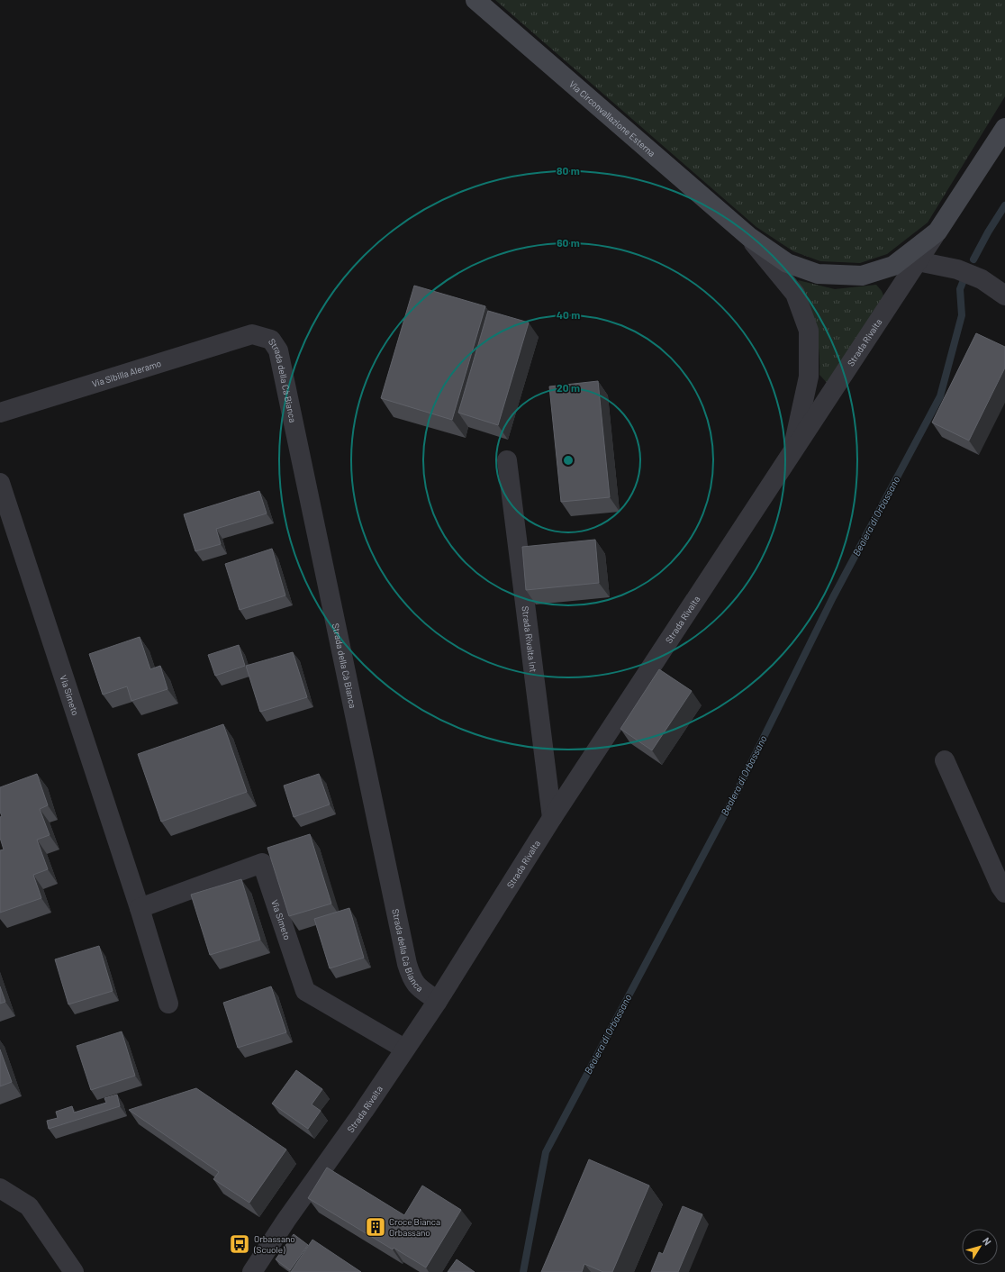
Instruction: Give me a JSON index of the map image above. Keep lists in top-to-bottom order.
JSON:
{
  "streets": {
    "main road": ["Via Circonvallazione Esterna"],
    "street": [
      "Strada Rivalta",
      "Via Sibilla Aleramo",
      "Strada della Cà Bianca",
      "Strada Rivalta int",
      "Via Simeto"
    ]
  },
  "crossings": [
    ["Via Circonvallazione Esterna", "Strada Rivalta"],
    ["Strada Rivalta", "Strada della Cà Bianca"],
    ["Strada Rivalta", "Strada Rivalta int"],
    ["Strada Rivalta", "Via Simeto"],
    ["Via Sibilla Aleramo", "Strada della Cà Bianca"]
  ],
  "water": ["Bealera di Orbassano"],
  "places": {
    "building": ["Croce Bianca Orbassano"],
    "bus stop": ["Orbassano (Scuole)"]
  },
  "north": "top right",
  "rings": [
    "80 m",
    "60 m",
    "40 m",
    "20 m"
  ]
}
